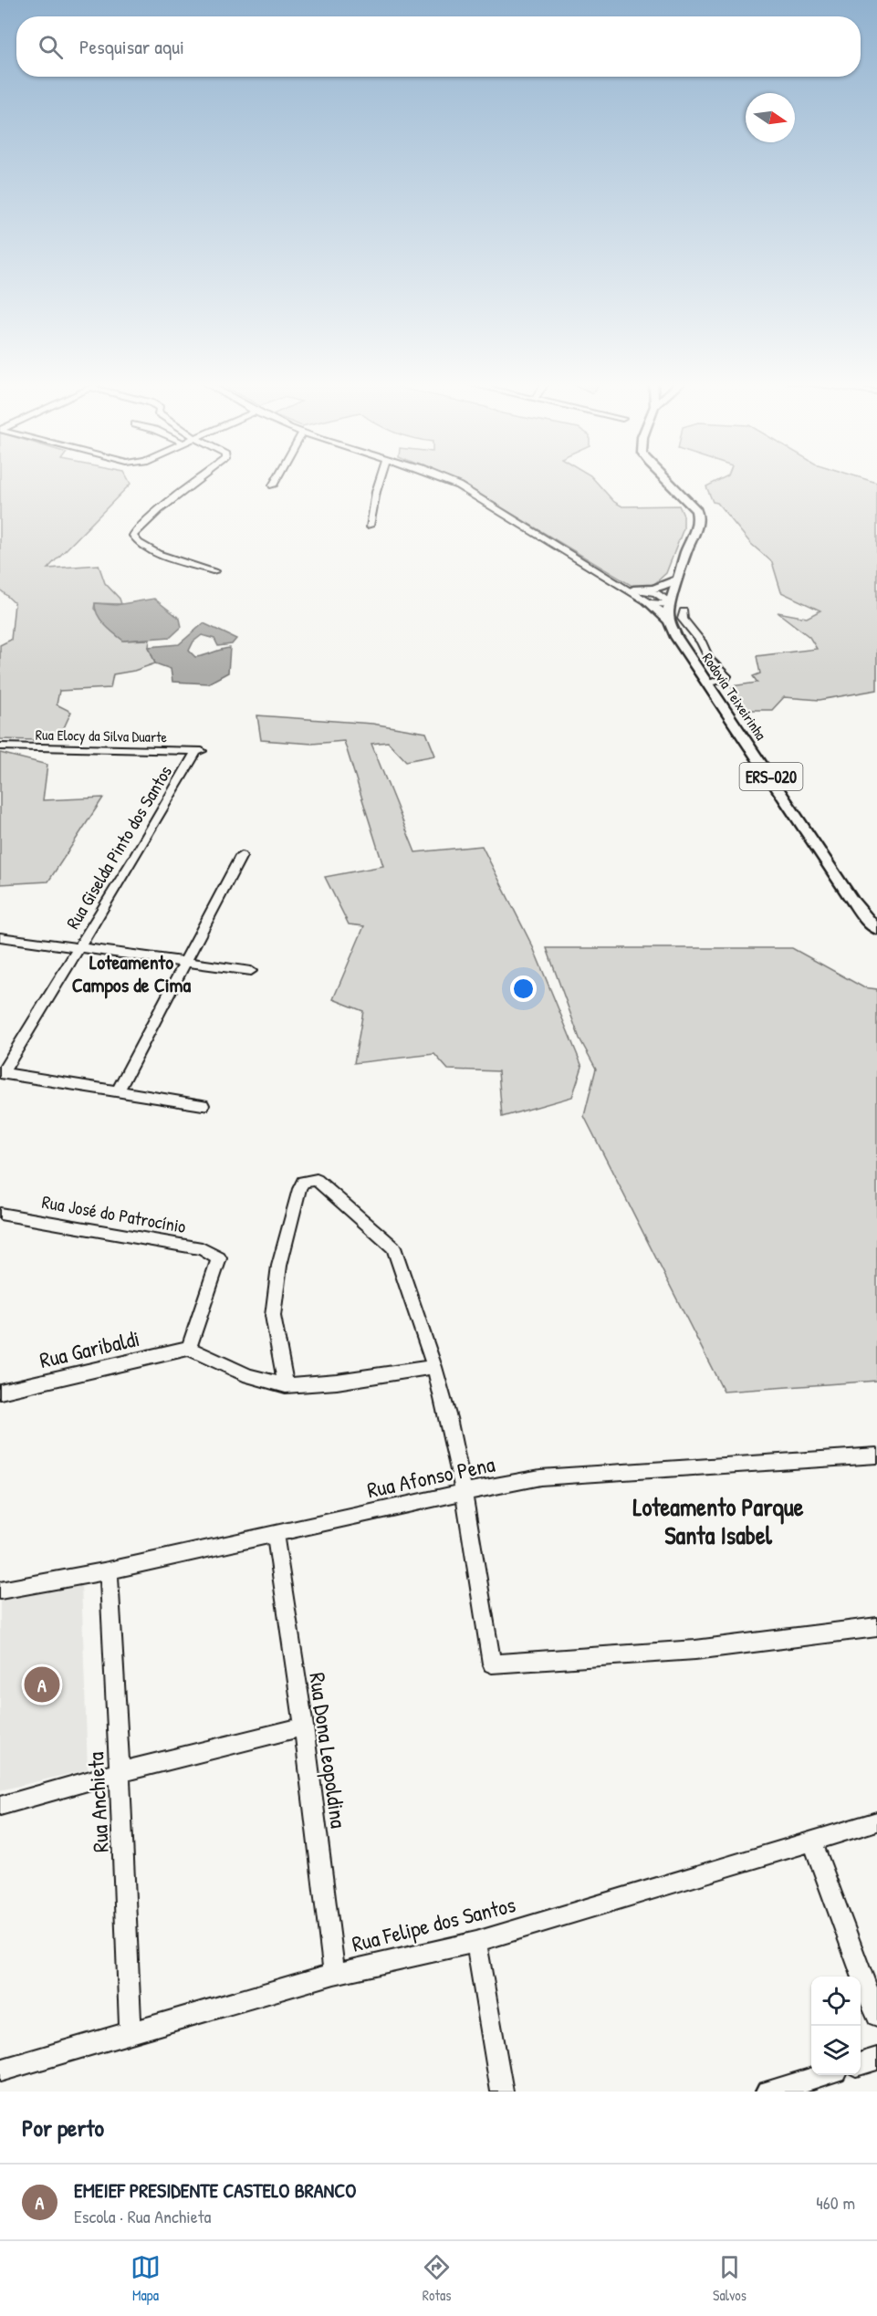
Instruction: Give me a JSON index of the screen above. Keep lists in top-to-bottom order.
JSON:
{
  "streets": {
    "main road": ["Rodovia Teixeirinha", "ERS-020"],
    "street": [
      "Rua Elocy da Silva Duarte",
      "Rua Giselda Pinto dos Santos",
      "Rua José do Patrocínio",
      "Rua Garibaldi",
      "Rua Afonso Pena",
      "Rua Dona Leopoldina",
      "Rua Anchieta",
      "Rua Felipe dos Santos"
    ]
  },
  "crossings": [
    ["Rua Elocy da Silva Duarte", "Rua Giselda Pinto dos Santos"],
    ["Rua José do Patrocínio", "Rua Garibaldi"],
    ["Rua Afonso Pena", "Rua Dona Leopoldina"],
    ["Rua Afonso Pena", "Rua Anchieta"],
    ["Rua Dona Leopoldina", "Rua Felipe dos Santos"],
    ["Rua Anchieta", "Rua Felipe dos Santos"]
  ],
  "districts": ["Loteamento Campos de Cima", "Loteamento Parque Santa Isabel"],
  "north": "right",
  "page": {
    "search": "Pesquisar aqui",
    "pins": "A",
    "heading": "Por perto",
    "list": [
      {
        "mark": "A",
        "name": "EMEIEF PRESIDENTE CASTELO BRANCO",
        "note": "Escola · Rua Anchieta",
        "value": "460 m"
      }
    ],
    "nav": ["Mapa", "Rotas", "Salvos"]
  }
}
